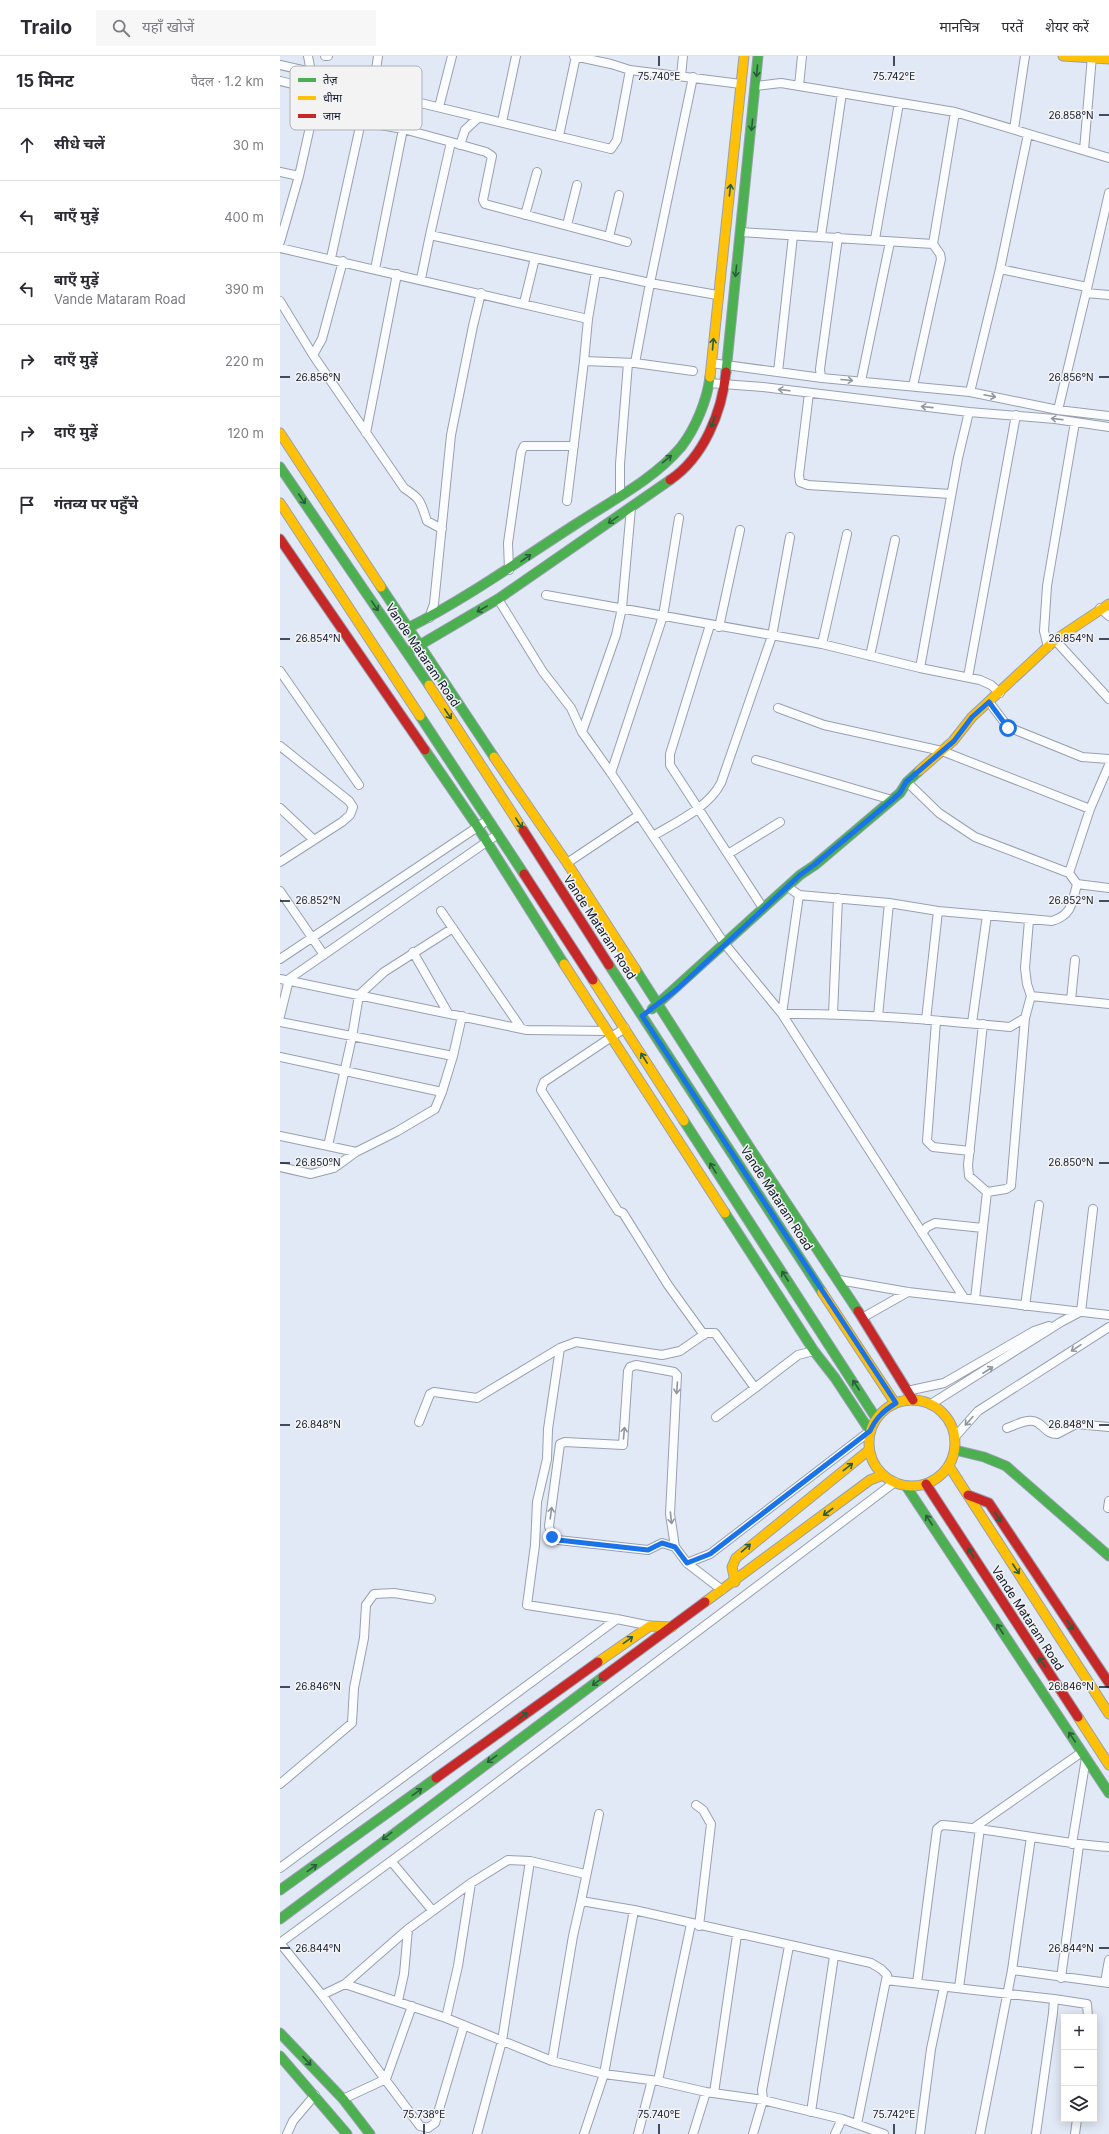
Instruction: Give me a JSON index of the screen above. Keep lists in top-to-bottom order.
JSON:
{
  "streets": {
    "street": ["Vande Mataram Road"]
  },
  "legend": ["तेज़", "धीमा", "जाम"],
  "page": {
    "header": "Trailo",
    "search": "यहाँ खोजें",
    "nav": ["मानचित्र", "परतें", "शेयर करें"],
    "heading": ["15 मिनट", "पैदल · 1.2 km"],
    "list": [
      ["सीधे चलें", "30 m"],
      ["बाएँ मुड़ें", "400 m"],
      ["बाएँ मुड़ें", "Vande Mataram Road", "390 m"],
      ["दाएँ मुड़ें", "220 m"],
      ["दाएँ मुड़ें", "120 m"],
      "गंतव्य पर पहुँचे"
    ],
    "map_buttons": ["+", "−"]
  },
  "coordinates": [
    "75.740°E",
    "75.742°E",
    "26.858°N",
    "26.856°N",
    "26.854°N",
    "26.852°N",
    "26.850°N",
    "26.848°N",
    "26.846°N",
    "26.844°N",
    "75.738°E"
  ]
}
